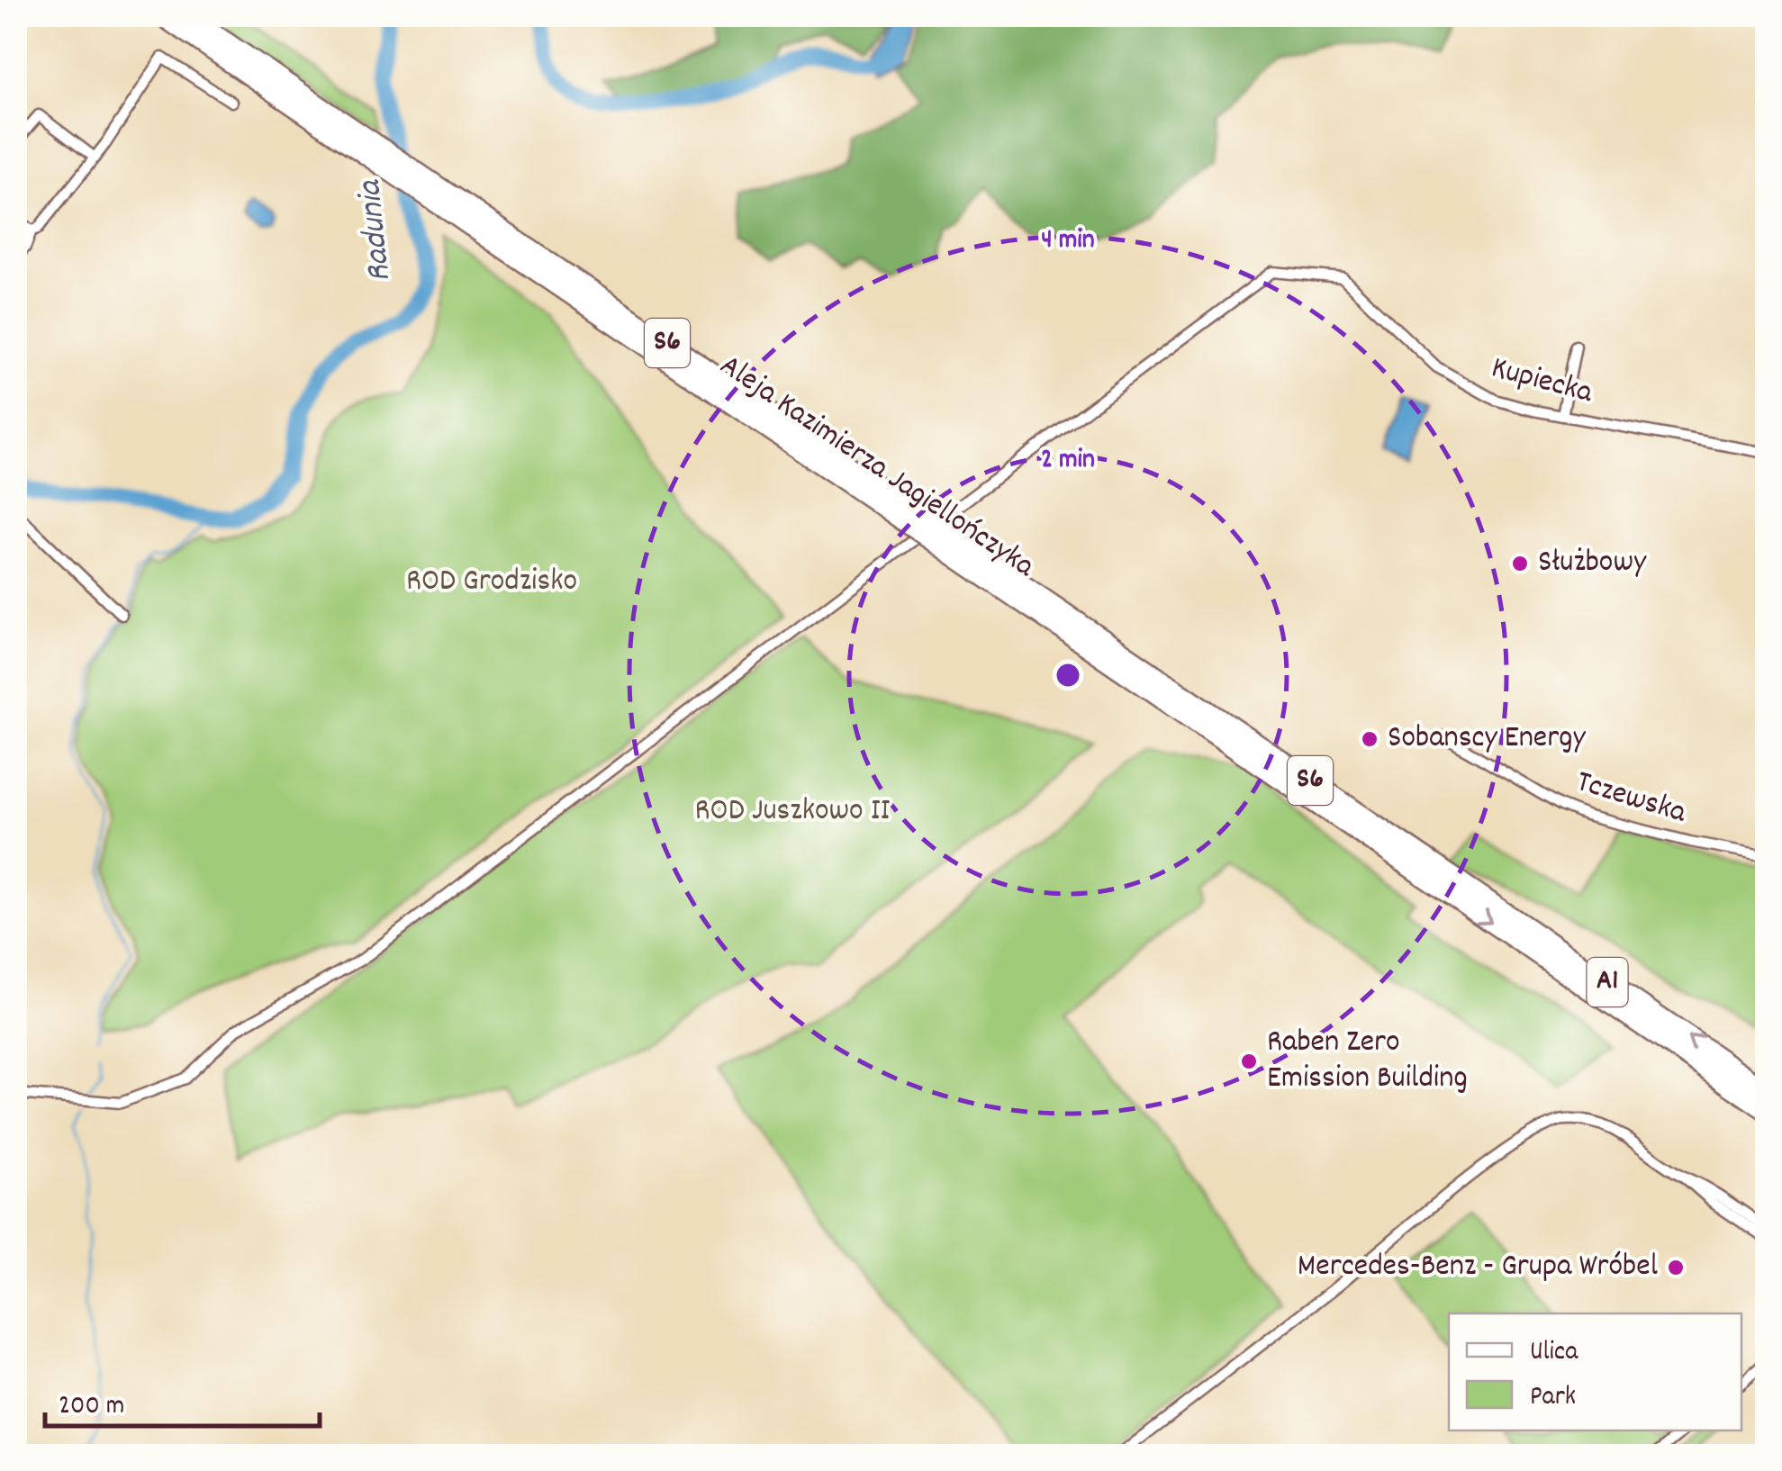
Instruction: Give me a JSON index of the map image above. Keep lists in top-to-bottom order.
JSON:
{
  "streets": {
    "highway": ["S6", "Aleja Kazimierza Jagiellończyka", "A1"],
    "street": ["Kupiecka", "Tczewska"]
  },
  "crossings": [
    ["Kupiecka", "Aleja Kazimierza Jagiellończyka"],
    ["Aleja Kazimierza Jagiellończyka", "A1"]
  ],
  "water": ["Radunia"],
  "parks": ["ROD Grodzisko", "ROD Juszkowo II"],
  "places": [
    "Służbowy",
    "Sobanscy Energy",
    "Raben Zero Emission Building",
    "Mercedes-Benz - Grupa Wróbel"
  ],
  "legend": ["Ulica", "Park"],
  "scale_bar": "200 m",
  "rings": ["4 min", "2 min"]
}
